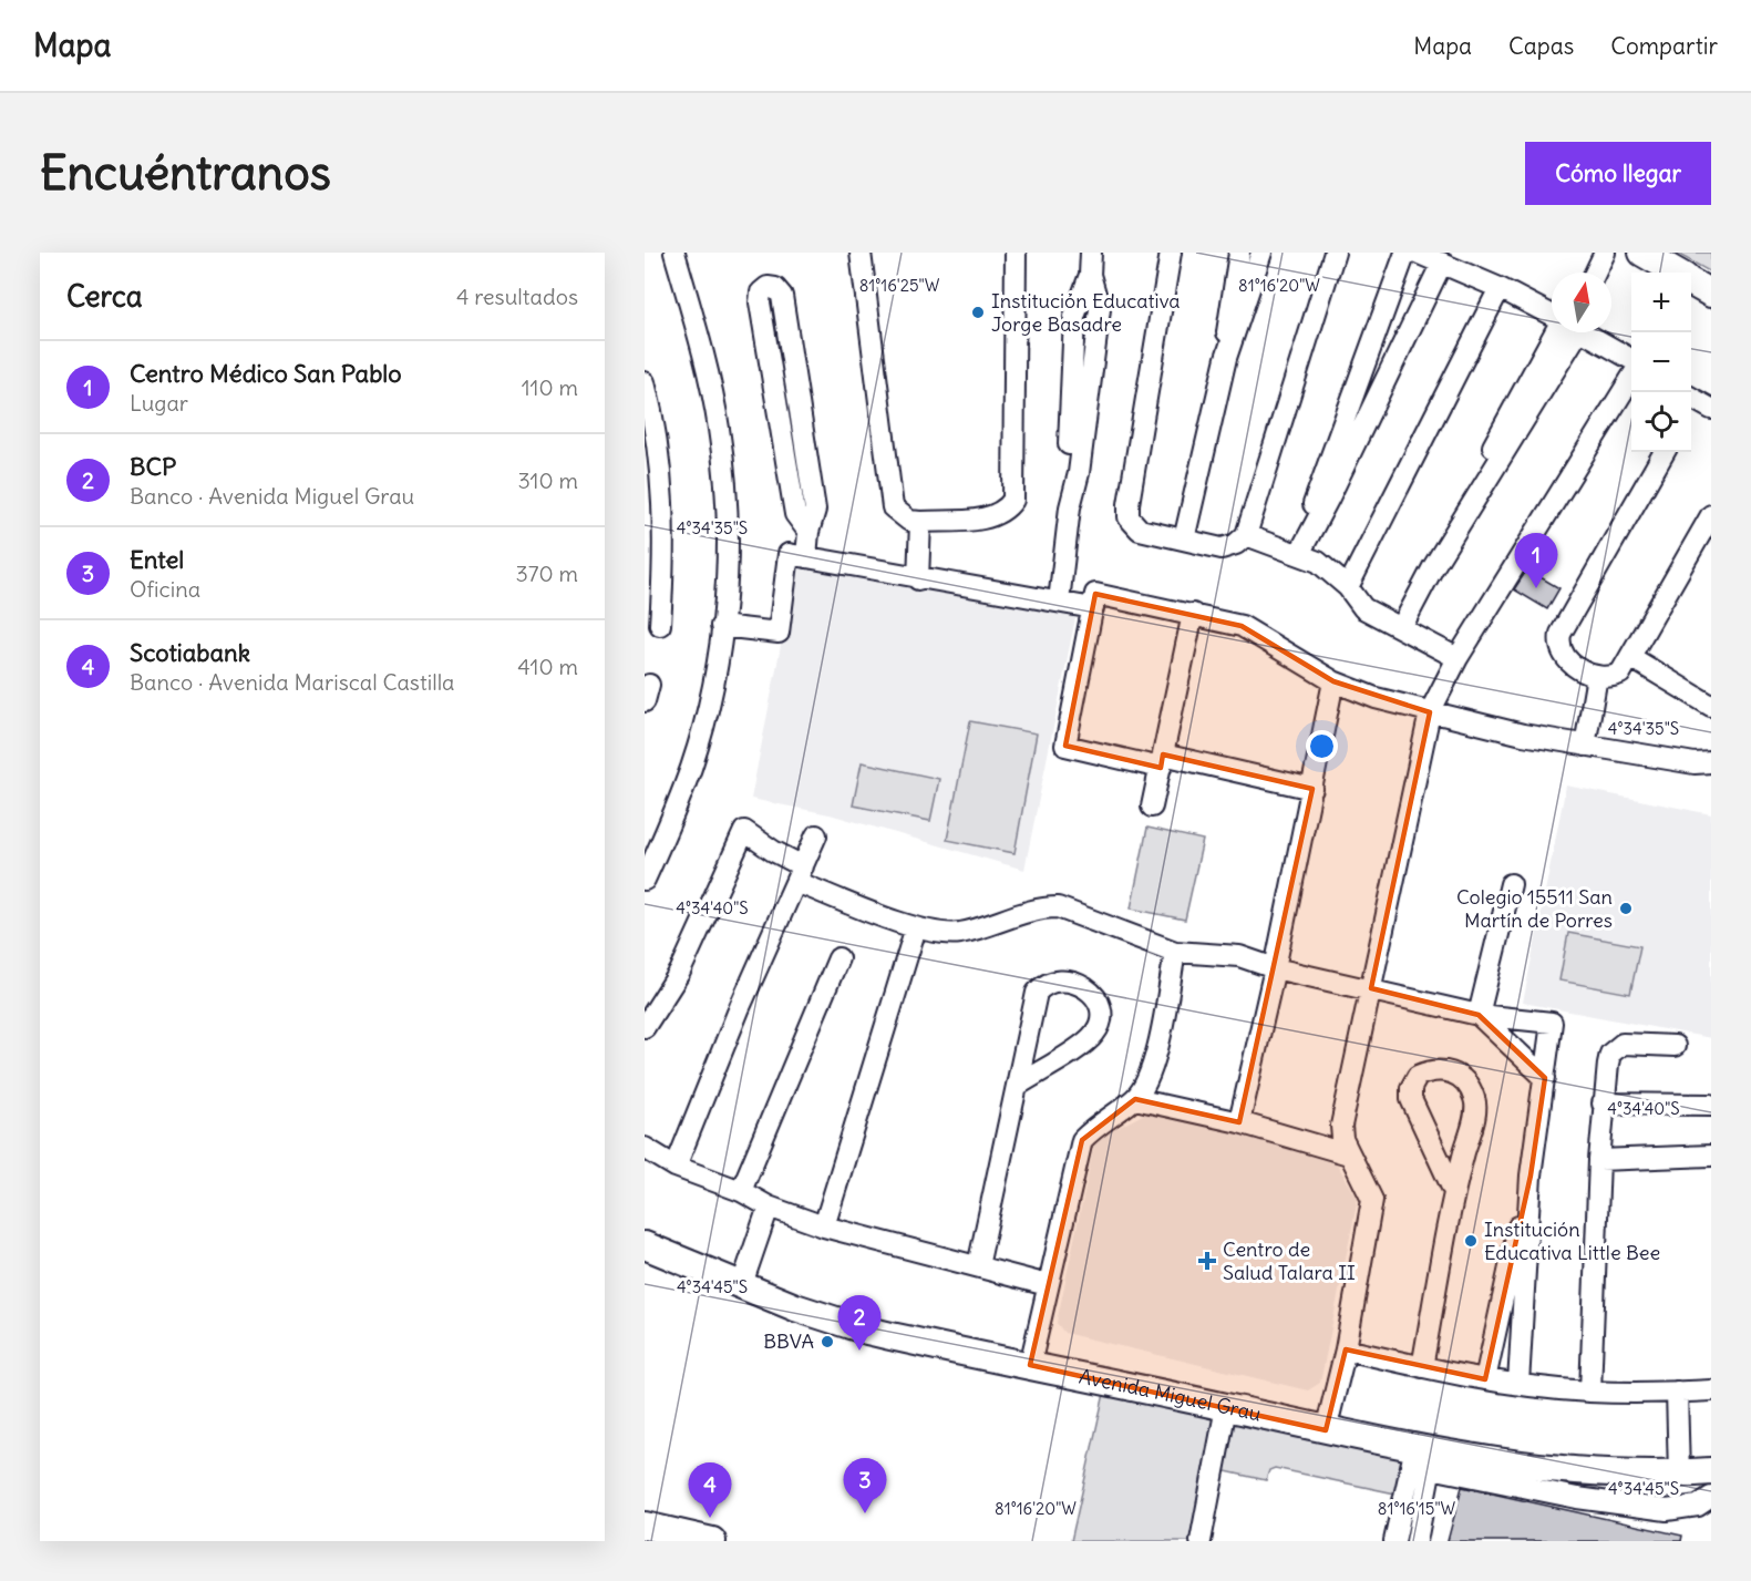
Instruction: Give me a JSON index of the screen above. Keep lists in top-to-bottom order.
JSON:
{
  "streets": {
    "main road": ["Avenida Miguel Grau"]
  },
  "places": {
    "other": [
      "Institución Educativa Jorge Basadre",
      "Colegio 15511 San Martín de Porres",
      "Institución Educativa Little Bee",
      "BBVA"
    ],
    "health": ["Centro de Salud Talara II"]
  },
  "north": "top",
  "page": {
    "header": "Mapa",
    "nav": ["Mapa", "Capas", "Compartir"],
    "buttons": "Cómo llegar",
    "title": "Encuéntranos",
    "heading": ["Cerca", "4 resultados"],
    "map_buttons": ["+", "−"],
    "list": [
      {
        "mark": "1",
        "name": "Centro Médico San Pablo",
        "note": "Lugar",
        "value": "110 m"
      },
      {
        "mark": "2",
        "name": "BCP",
        "note": "Banco · Avenida Miguel Grau",
        "value": "310 m"
      },
      {
        "mark": "3",
        "name": "Entel",
        "note": "Oficina",
        "value": "370 m"
      },
      {
        "mark": "4",
        "name": "Scotiabank",
        "note": "Banco · Avenida Mariscal Castilla",
        "value": "410 m"
      }
    ],
    "pins": [
      "1",
      "2",
      "3",
      "4"
    ]
  },
  "coordinates": [
    "81°16'25\"W",
    "81°16'20\"W",
    "4°34'35\"S",
    "4°34'40\"S",
    "4°34'45\"S",
    "81°16'15\"W"
  ]
}
